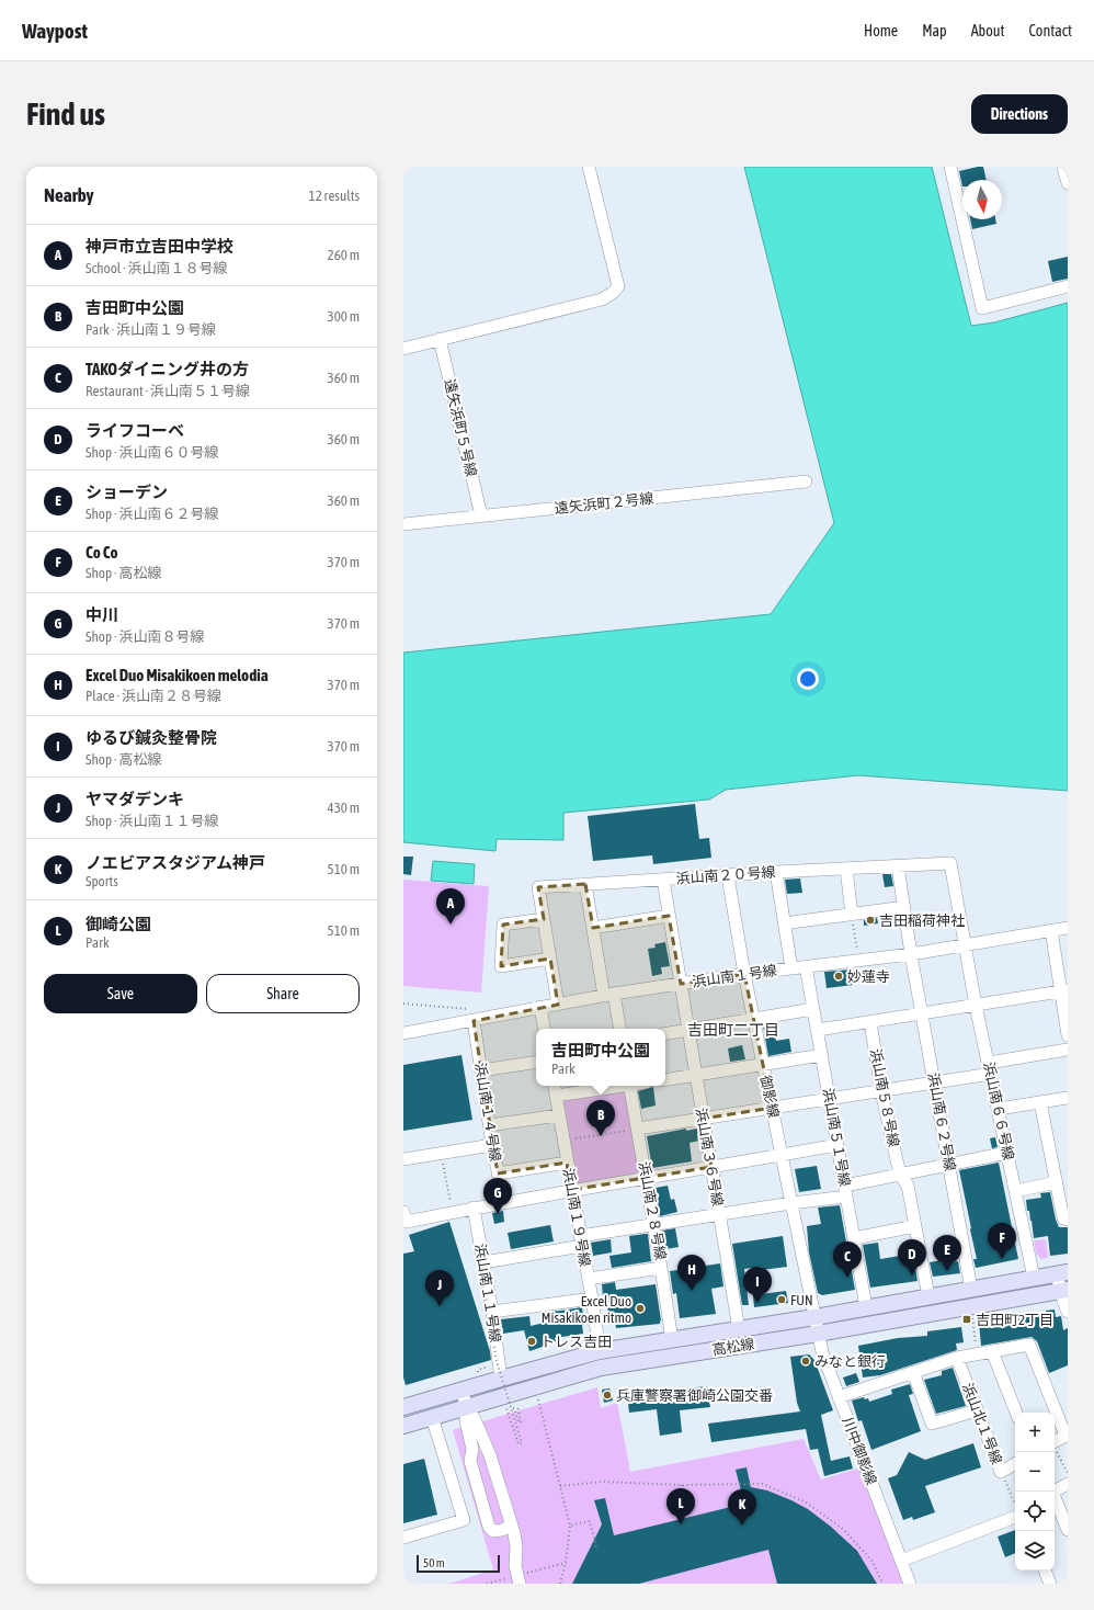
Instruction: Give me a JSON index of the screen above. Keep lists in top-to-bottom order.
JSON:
{
  "streets": {
    "main road": ["高松線"],
    "street": [
      "遠矢浜町５号線",
      "遠矢浜町２号線",
      "浜山南２０号線",
      "浜山南１号線",
      "御影線",
      "浜山南５８号線",
      "浜山南６６号線",
      "浜山南１４号線",
      "浜山南６２号線",
      "浜山南５１号線",
      "浜山南３６号線",
      "浜山南２８号線",
      "浜山南１９号線",
      "浜山南１１号線",
      "浜山北１号線",
      "川中御影線"
    ]
  },
  "crossings": [
    ["遠矢浜町５号線", "遠矢浜町２号線"],
    ["浜山南２０号線", "浜山南１号線"],
    ["浜山南２０号線", "御影線"],
    ["浜山南２０号線", "浜山南６６号線"],
    ["浜山南２０号線", "浜山南６２号線"],
    ["浜山南２０号線", "浜山南３６号線"],
    ["浜山南１号線", "御影線"],
    ["浜山南１号線", "浜山南６６号線"],
    ["浜山南１号線", "浜山南１４号線"],
    ["浜山南１号線", "浜山南６２号線"],
    ["浜山南１号線", "浜山南５１号線"],
    ["浜山南１号線", "浜山南３６号線"],
    ["御影線", "高松線"],
    ["御影線", "川中御影線"],
    ["浜山南５８号線", "高松線"],
    ["浜山南６６号線", "高松線"],
    ["浜山南６２号線", "高松線"],
    ["浜山南５１号線", "高松線"],
    ["浜山南３６号線", "高松線"],
    ["浜山南２８号線", "高松線"],
    ["浜山南１９号線", "高松線"],
    ["浜山南１１号線", "高松線"],
    ["高松線", "川中御影線"]
  ],
  "districts": ["吉田町二丁目"],
  "places": {
    "other": [
      "吉田稲荷神社",
      "妙蓮寺",
      "FUN",
      "Excel Duo Misakikoen ritmo",
      "トレス吉田",
      "みなと銀行",
      "兵庫警察署御崎公園交番"
    ],
    "transit": ["吉田町2丁目"]
  },
  "scale_bar": "50 m",
  "north": "bottom",
  "page": {
    "header": "Waypost",
    "nav": [
      "Home",
      "Map",
      "About",
      "Contact"
    ],
    "buttons": [
      "Directions",
      ["Save", "Share"]
    ],
    "title": "Find us",
    "heading": ["Nearby", "12 results"],
    "list": [
      {
        "mark": "A",
        "name": "神戸市立吉田中学校",
        "note": "School · 浜山南１８号線",
        "value": "260 m"
      },
      {
        "mark": "B",
        "name": "吉田町中公園",
        "note": "Park · 浜山南１９号線",
        "value": "300 m"
      },
      {
        "mark": "C",
        "name": "TAKOダイニング井の方",
        "note": "Restaurant · 浜山南５１号線",
        "value": "360 m"
      },
      {
        "mark": "D",
        "name": "ライフコーベ",
        "note": "Shop · 浜山南６０号線",
        "value": "360 m"
      },
      {
        "mark": "E",
        "name": "ショーデン",
        "note": "Shop · 浜山南６２号線",
        "value": "360 m"
      },
      {
        "mark": "F",
        "name": "Co Co",
        "note": "Shop · 高松線",
        "value": "370 m"
      },
      {
        "mark": "G",
        "name": "中川",
        "note": "Shop · 浜山南８号線",
        "value": "370 m"
      },
      {
        "mark": "H",
        "name": "Excel Duo Misakikoen melodia",
        "note": "Place · 浜山南２８号線",
        "value": "370 m"
      },
      {
        "mark": "I",
        "name": "ゆるび鍼灸整骨院",
        "note": "Shop · 高松線",
        "value": "370 m"
      },
      {
        "mark": "J",
        "name": "ヤマダデンキ",
        "note": "Shop · 浜山南１１号線",
        "value": "430 m"
      },
      {
        "mark": "K",
        "name": "ノエビアスタジアム神戸",
        "note": "Sports",
        "value": "510 m"
      },
      {
        "mark": "L",
        "name": "御崎公園",
        "note": "Park",
        "value": "510 m"
      }
    ],
    "pins": [
      "A",
      "B",
      "G",
      "F",
      "E",
      "D",
      "C",
      "H",
      "I",
      "J",
      "L",
      "K"
    ],
    "popup": ["吉田町中公園", "Park"],
    "map_buttons": ["+", "−"],
    "scale": "50 m"
  }
}
